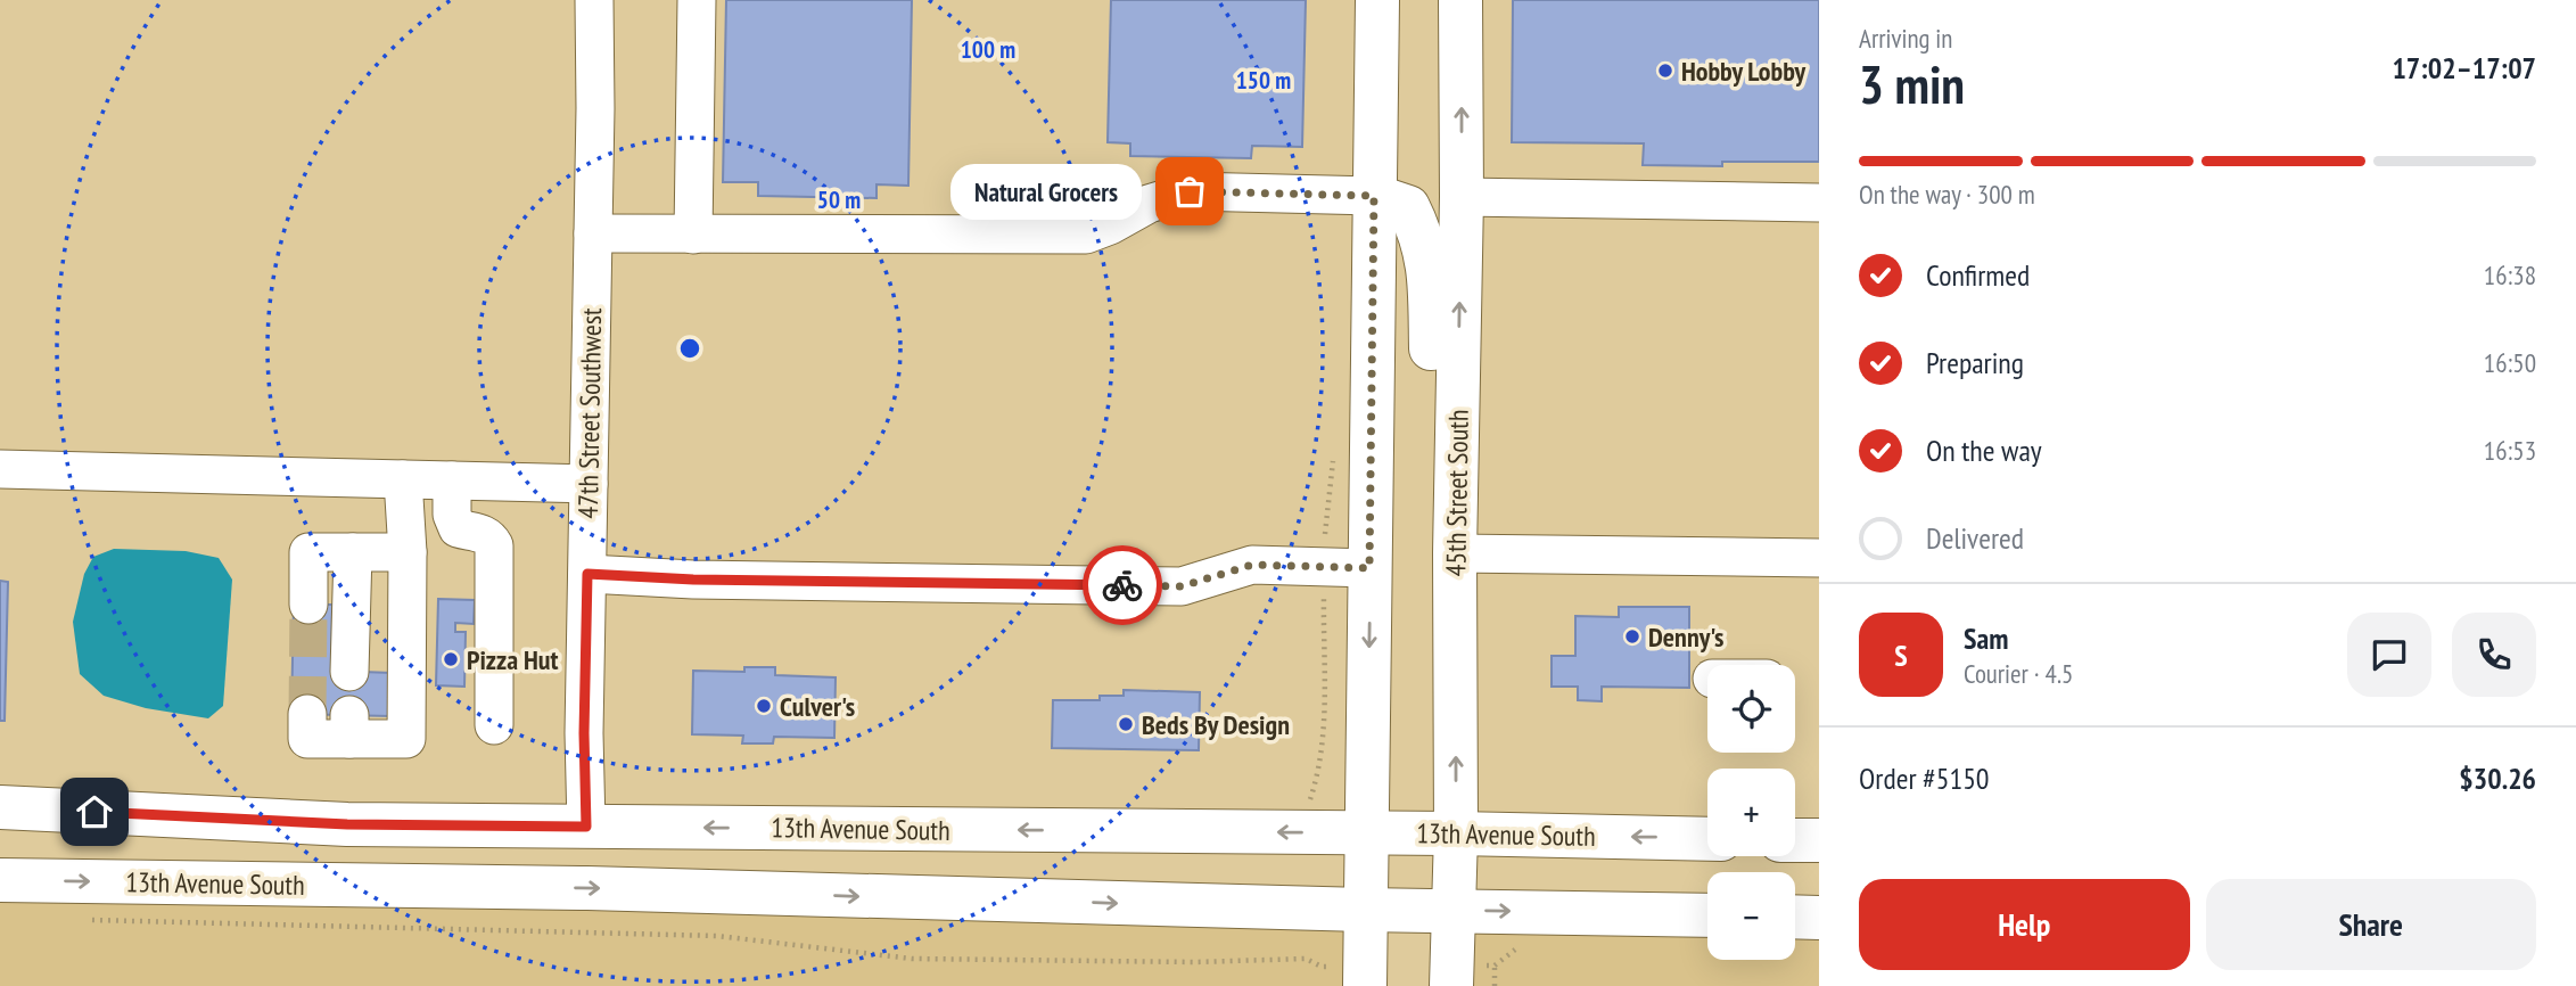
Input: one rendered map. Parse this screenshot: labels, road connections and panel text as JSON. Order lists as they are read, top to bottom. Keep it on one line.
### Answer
{"streets":{"main road":["45th Street South","13th Avenue South"],"street":["47th Street Southwest"]},"crossings":[["47th Street Southwest","13th Avenue South"],["45th Street South","13th Avenue South"]],"places":["Hobby Lobby","Natural Grocers","Denny's","Pizza Hut","Culver's","Beds By Design"],"page":{"heading":["3 min","Arriving in","17:02–17:07"],"panel":["Sam","Courier · 4.5","Order #5150","$30.26"],"bar":"On the way · 300 m","bubble":"Natural Grocers","list":[["Confirmed","16:38"],["Preparing","16:50"],["On the way","16:53"],"Delivered"],"round":"S","map_buttons":["+","−"],"buttons":["Help","Share"]},"rings":["100 m","150 m","50 m"]}
